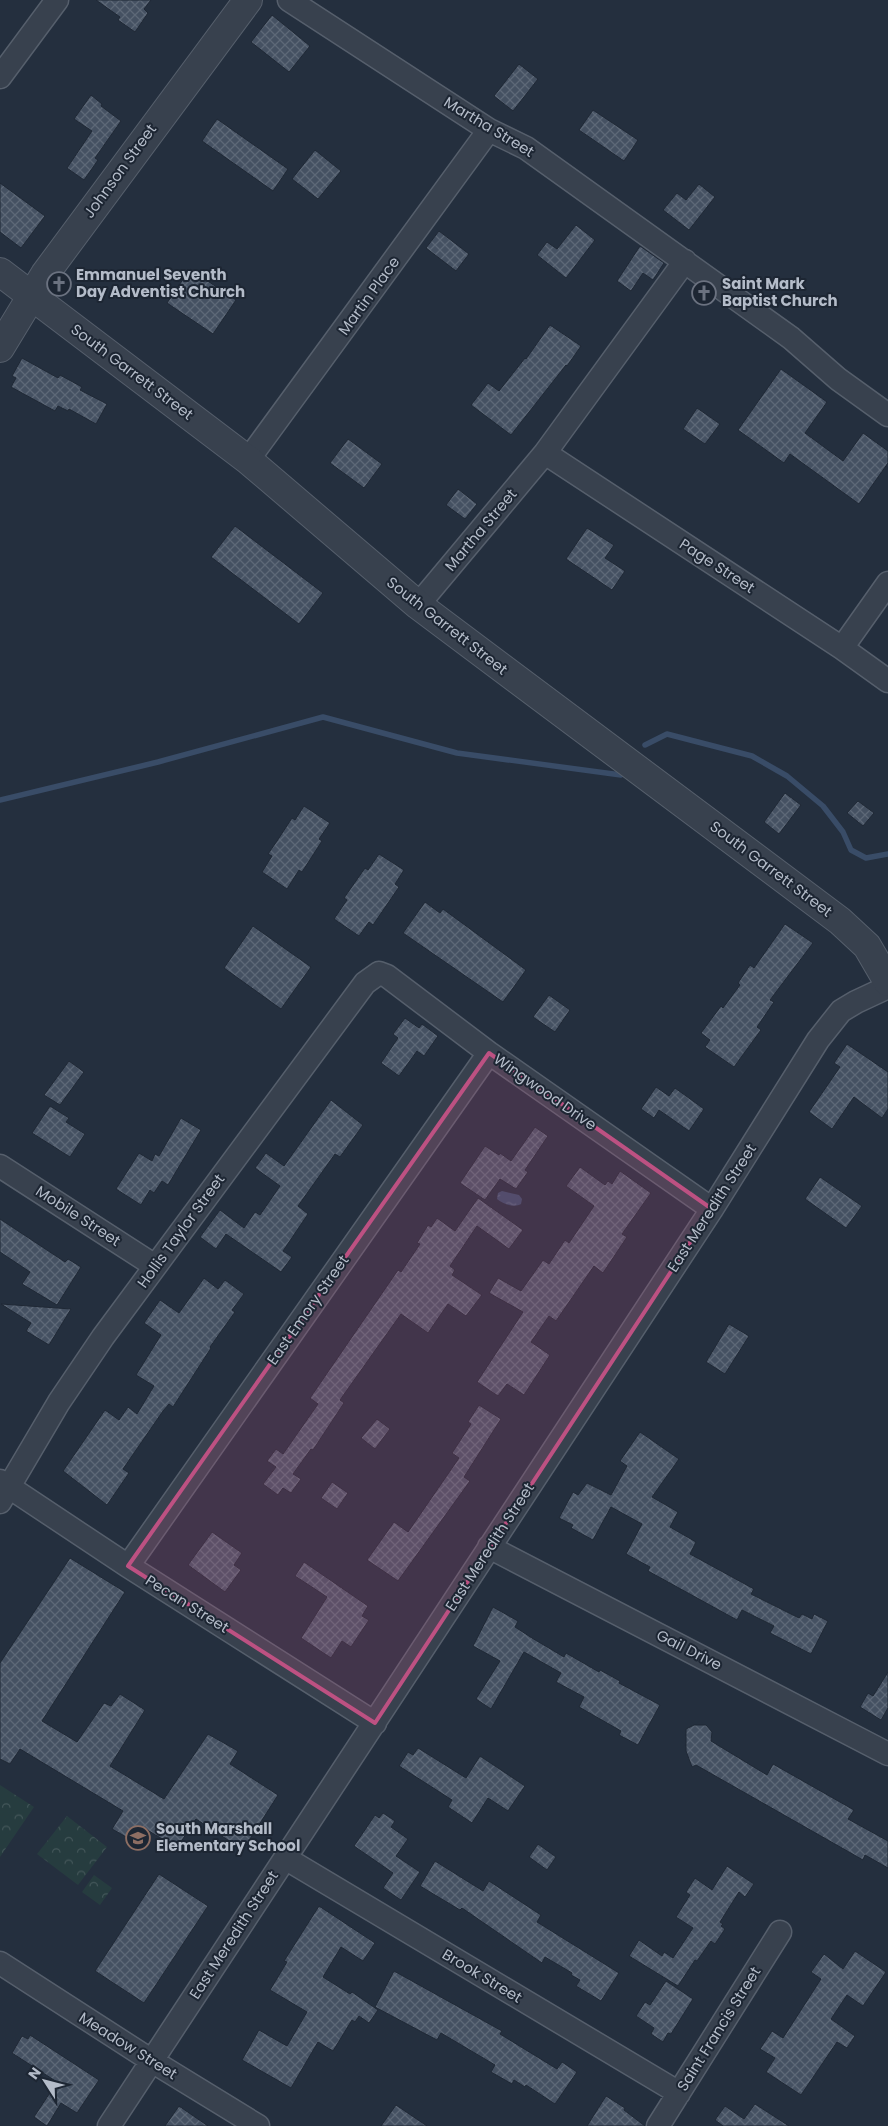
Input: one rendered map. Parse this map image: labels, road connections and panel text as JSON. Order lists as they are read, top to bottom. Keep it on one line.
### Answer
{"streets":{"street":["Martha Street","Johnson Street","Martin Place","South Garrett Street","Page Street","Wingwood Drive","East Meredith Street","Mobile Street","Hollis Taylor Street","East Emory Street","Pecan Street","Gail Drive","Brook Street","Saint Francis Street","Meadow Street"]},"crossings":[["Martha Street","Martin Place"],["Martha Street","South Garrett Street"],["Martha Street","Page Street"],["Johnson Street","South Garrett Street"],["Martin Place","South Garrett Street"],["Wingwood Drive","East Meredith Street"],["Wingwood Drive","Hollis Taylor Street"],["Wingwood Drive","East Emory Street"],["East Meredith Street","Pecan Street"],["East Meredith Street","Gail Drive"],["East Meredith Street","Brook Street"],["East Meredith Street","Meadow Street"],["Mobile Street","Hollis Taylor Street"],["Hollis Taylor Street","Pecan Street"],["East Emory Street","Pecan Street"],["Brook Street","Saint Francis Street"]],"places":{"church":["Emmanuel Seventh Day Adventist Church","Saint Mark Baptist Church"],"school or university":["South Marshall Elementary School"]},"north":"top left"}
